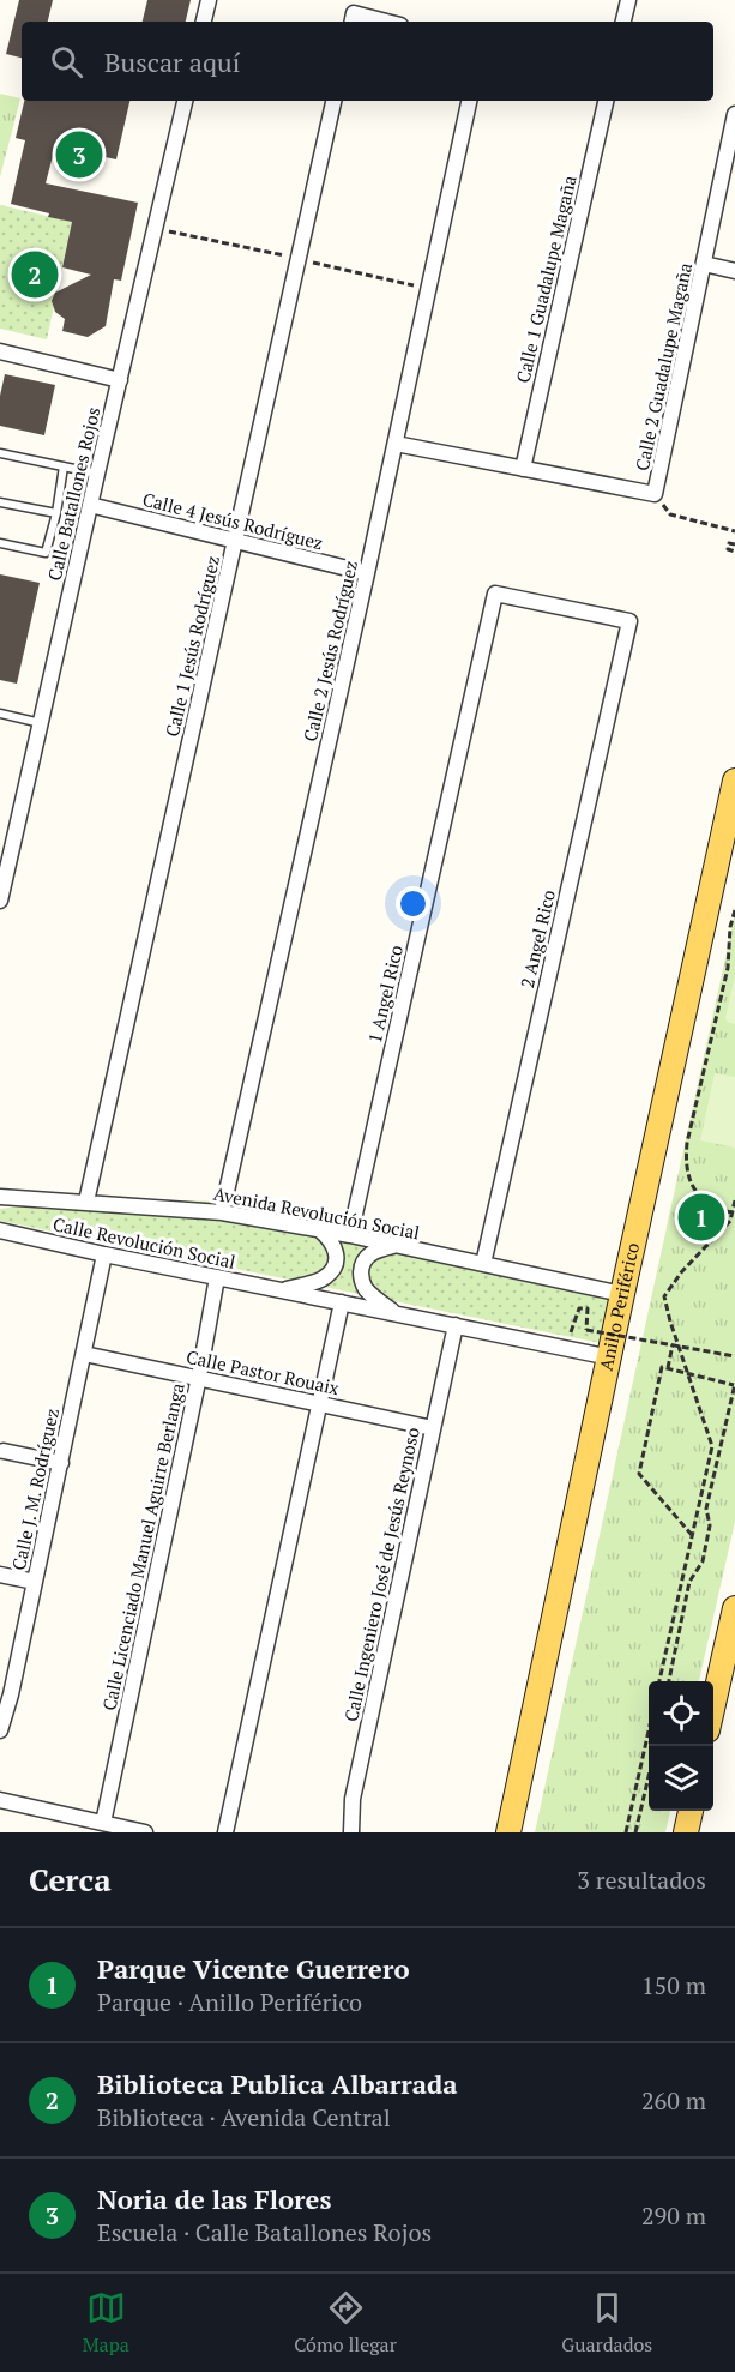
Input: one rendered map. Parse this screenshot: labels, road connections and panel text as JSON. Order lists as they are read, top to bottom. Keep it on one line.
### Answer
{"streets":{"main road":["Anillo Periférico"],"street":["Calle 1 Guadalupe Magaña","Calle 2 Guadalupe Magaña","Calle Batallones Rojos","Calle 4 Jesús Rodríguez","Calle 1 Jesús Rodríguez","Calle 2 Jesús Rodríguez","2 Angel Rico","1 Angel Rico","Avenida Revolución Social","Calle Revolución Social","Calle Pastor Rouaix","Calle J. M. Rodríguez","Calle Licenciado Manuel Aguirre Berlanga","Calle Ingeniero José de Jesús Reynoso"]},"crossings":[["Calle 1 Guadalupe Magaña","Calle 2 Guadalupe Magaña"],["Calle 2 Guadalupe Magaña","Calle 2 Jesús Rodríguez"],["Calle Batallones Rojos","Calle 4 Jesús Rodríguez"],["Calle 4 Jesús Rodríguez","Calle 1 Jesús Rodríguez"],["Calle 4 Jesús Rodríguez","Calle 2 Jesús Rodríguez"],["Calle 1 Jesús Rodríguez","Avenida Revolución Social"],["Calle 2 Jesús Rodríguez","Avenida Revolución Social"],["2 Angel Rico","1 Angel Rico"],["2 Angel Rico","Avenida Revolución Social"],["1 Angel Rico","Avenida Revolución Social"],["Avenida Revolución Social","Calle Revolución Social"],["Avenida Revolución Social","Anillo Periférico"],["Calle Revolución Social","Anillo Periférico"],["Calle Revolución Social","Calle J. M. Rodríguez"],["Calle Revolución Social","Calle Licenciado Manuel Aguirre Berlanga"],["Calle Revolución Social","Calle Ingeniero José de Jesús Reynoso"],["Calle Pastor Rouaix","Calle J. M. Rodríguez"],["Calle Pastor Rouaix","Calle Licenciado Manuel Aguirre Berlanga"],["Calle Pastor Rouaix","Calle Ingeniero José de Jesús Reynoso"]],"page":{"search":"Buscar aquí","pins":["3","2","1"],"heading":["Cerca","3 resultados"],"list":[{"mark":"1","name":"Parque Vicente Guerrero","note":"Parque · Anillo Periférico","value":"150 m"},{"mark":"2","name":"Biblioteca Publica Albarrada","note":"Biblioteca · Avenida Central","value":"260 m"},{"mark":"3","name":"Noria de las Flores","note":"Escuela · Calle Batallones Rojos","value":"290 m"}],"nav":["Mapa","Cómo llegar","Guardados"]}}
